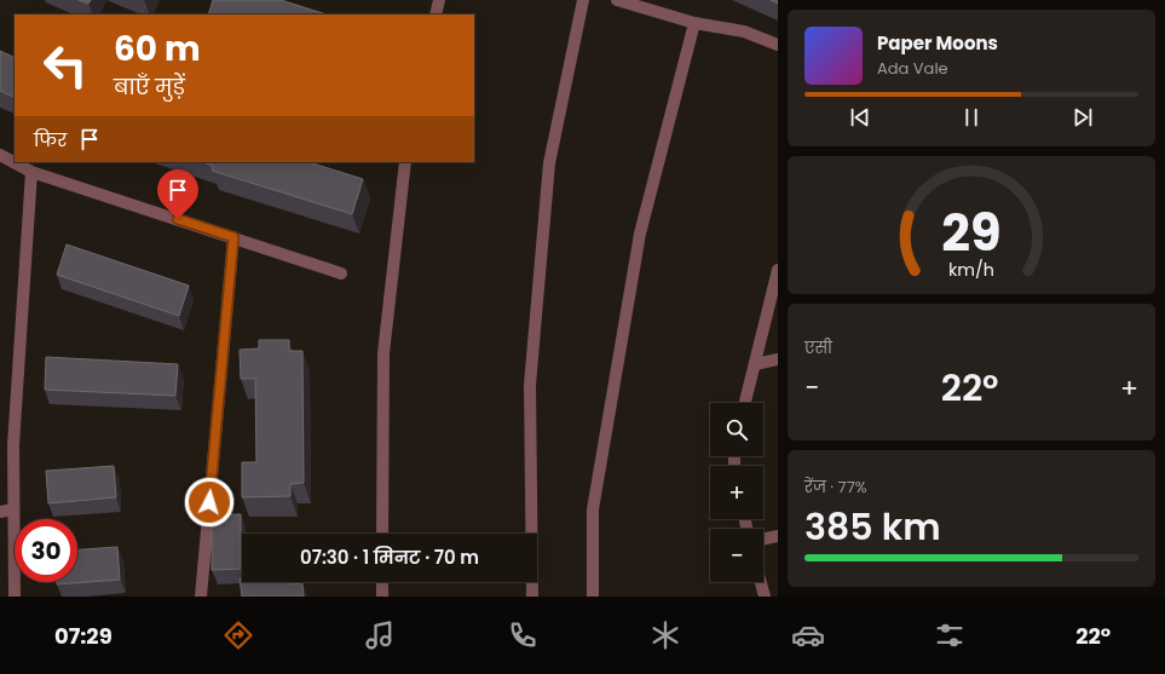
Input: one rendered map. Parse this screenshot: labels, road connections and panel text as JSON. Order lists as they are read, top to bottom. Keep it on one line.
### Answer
{"page":{"turn":["60 m","बाएँ मुड़ें"],"song":["Paper Moons","Ada Vale"],"then":"फिर","tile":["एसी",["रेंज · 77%","385 km"]],"heat":["−","22°","+"],"map_buttons":["+","−"],"limit":"30","trip":"07:30 · 1 मिनट · 70 m","tabs":["07:29","22°"],"gauge":["29","km/h"]}}
